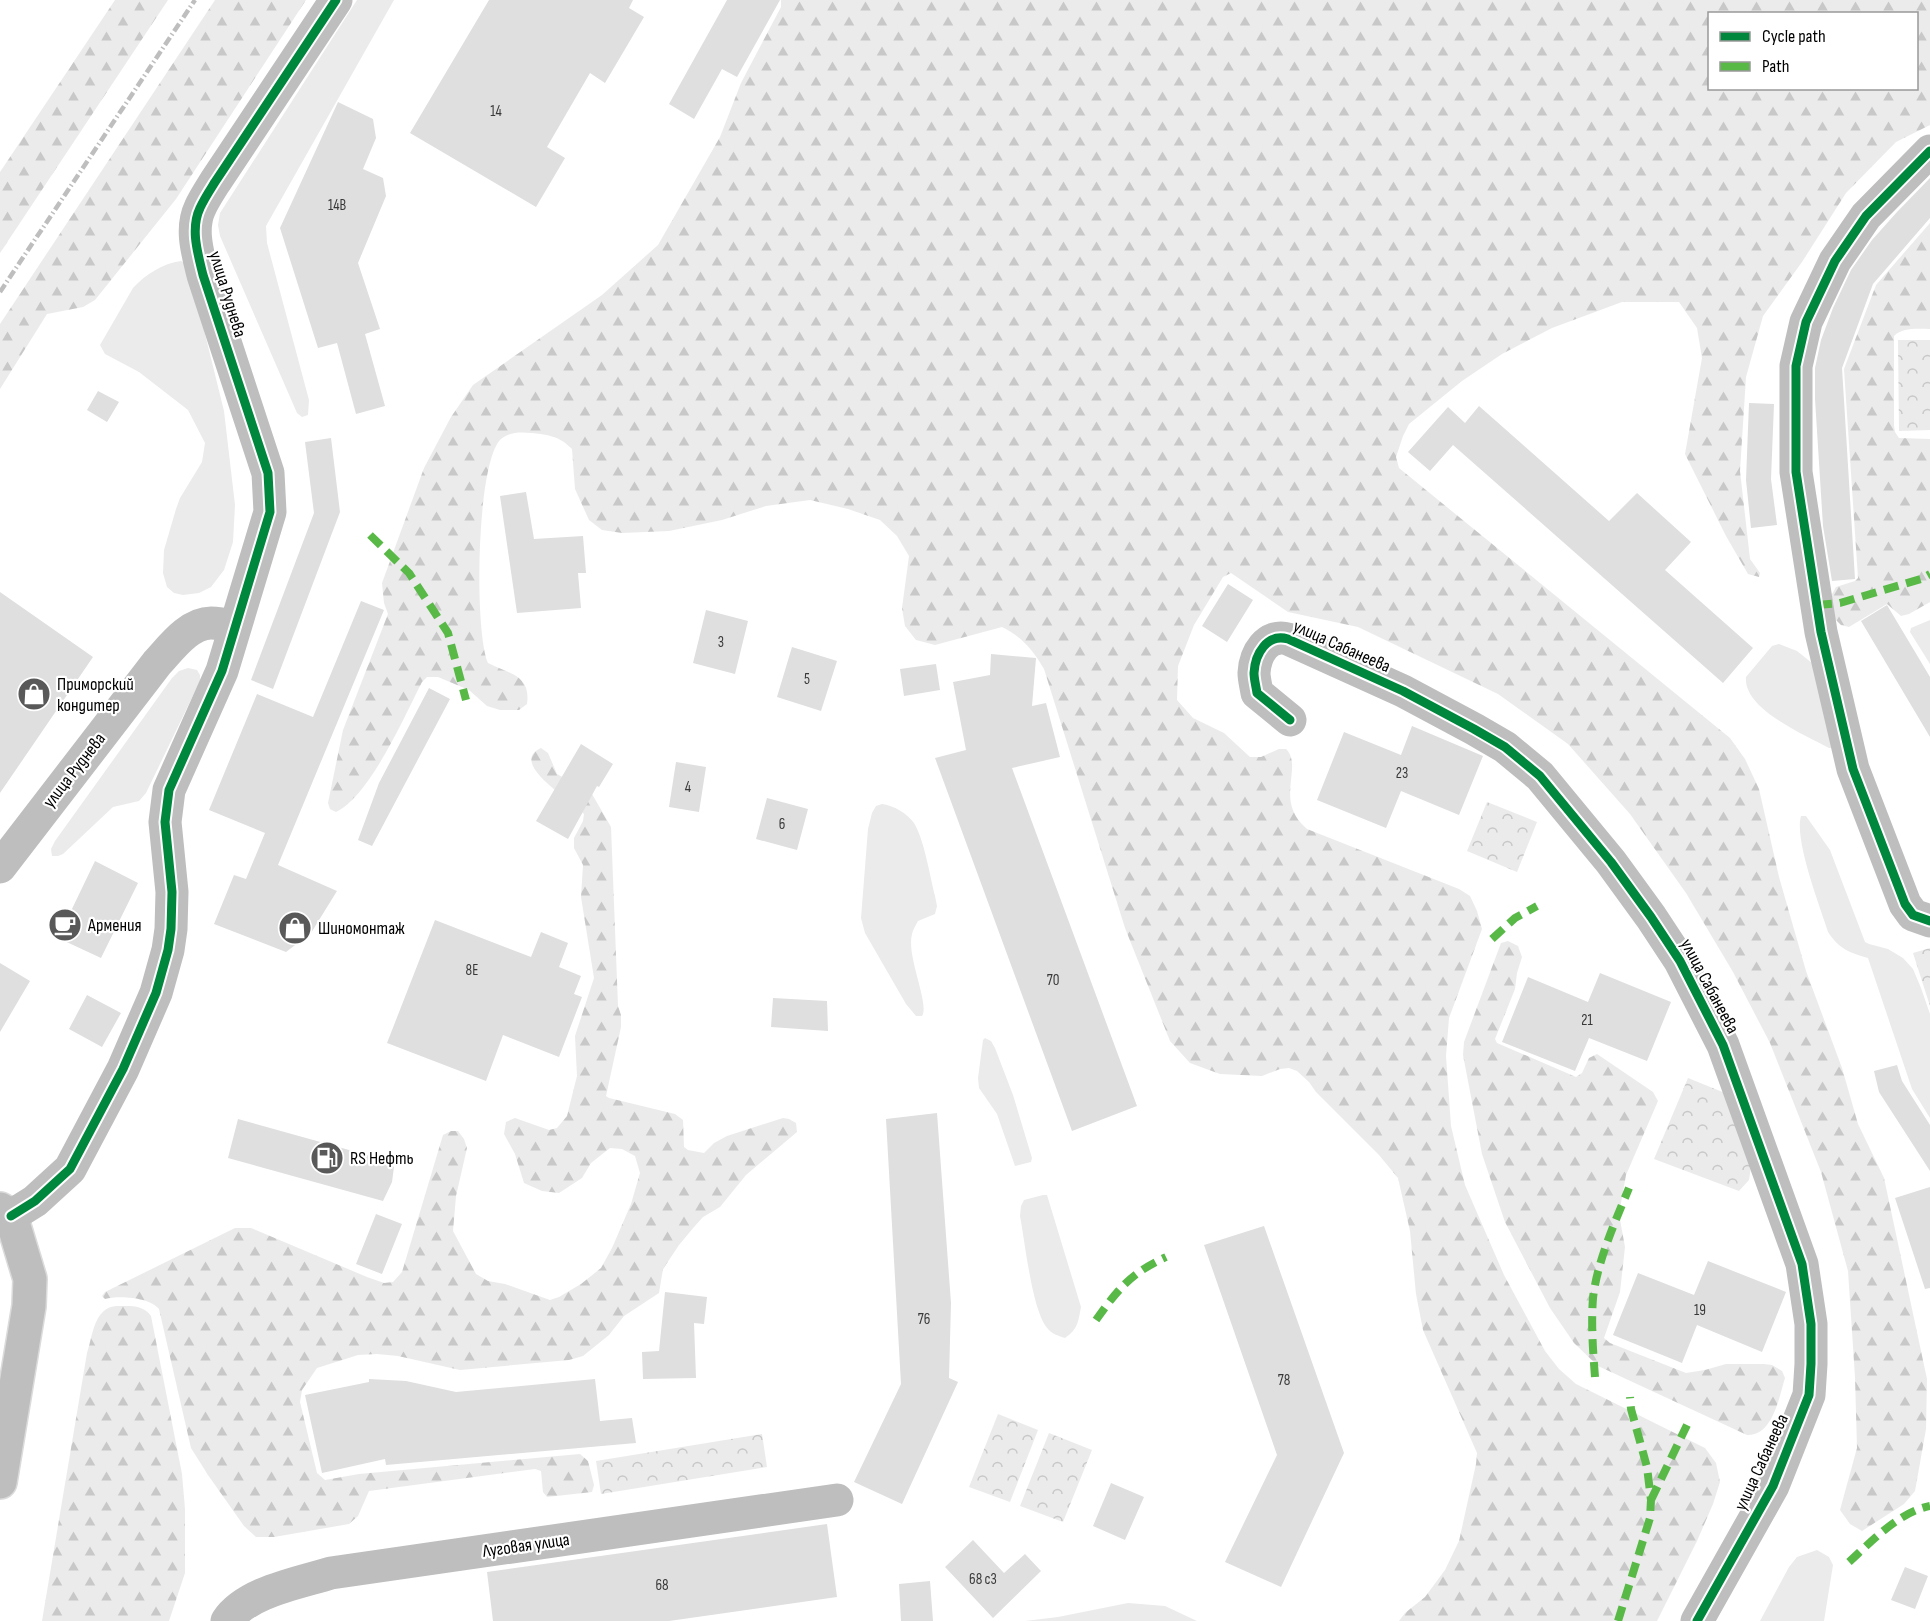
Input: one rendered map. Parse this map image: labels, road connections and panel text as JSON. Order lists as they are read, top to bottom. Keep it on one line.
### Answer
{"streets":{"street":["улица Руднева","улица Сабанеева","Луговая улица"]},"places":{"shop":["Приморский кондитер","Шиномонтаж"],"cafe":["Армения"],"fuel station":["RS Нефть"]},"house_numbers":["14","14В","3","5","23","4","6","8Е","70","21","19","76","78","68 с3","68"],"legend":["Cycle path","Path"]}
